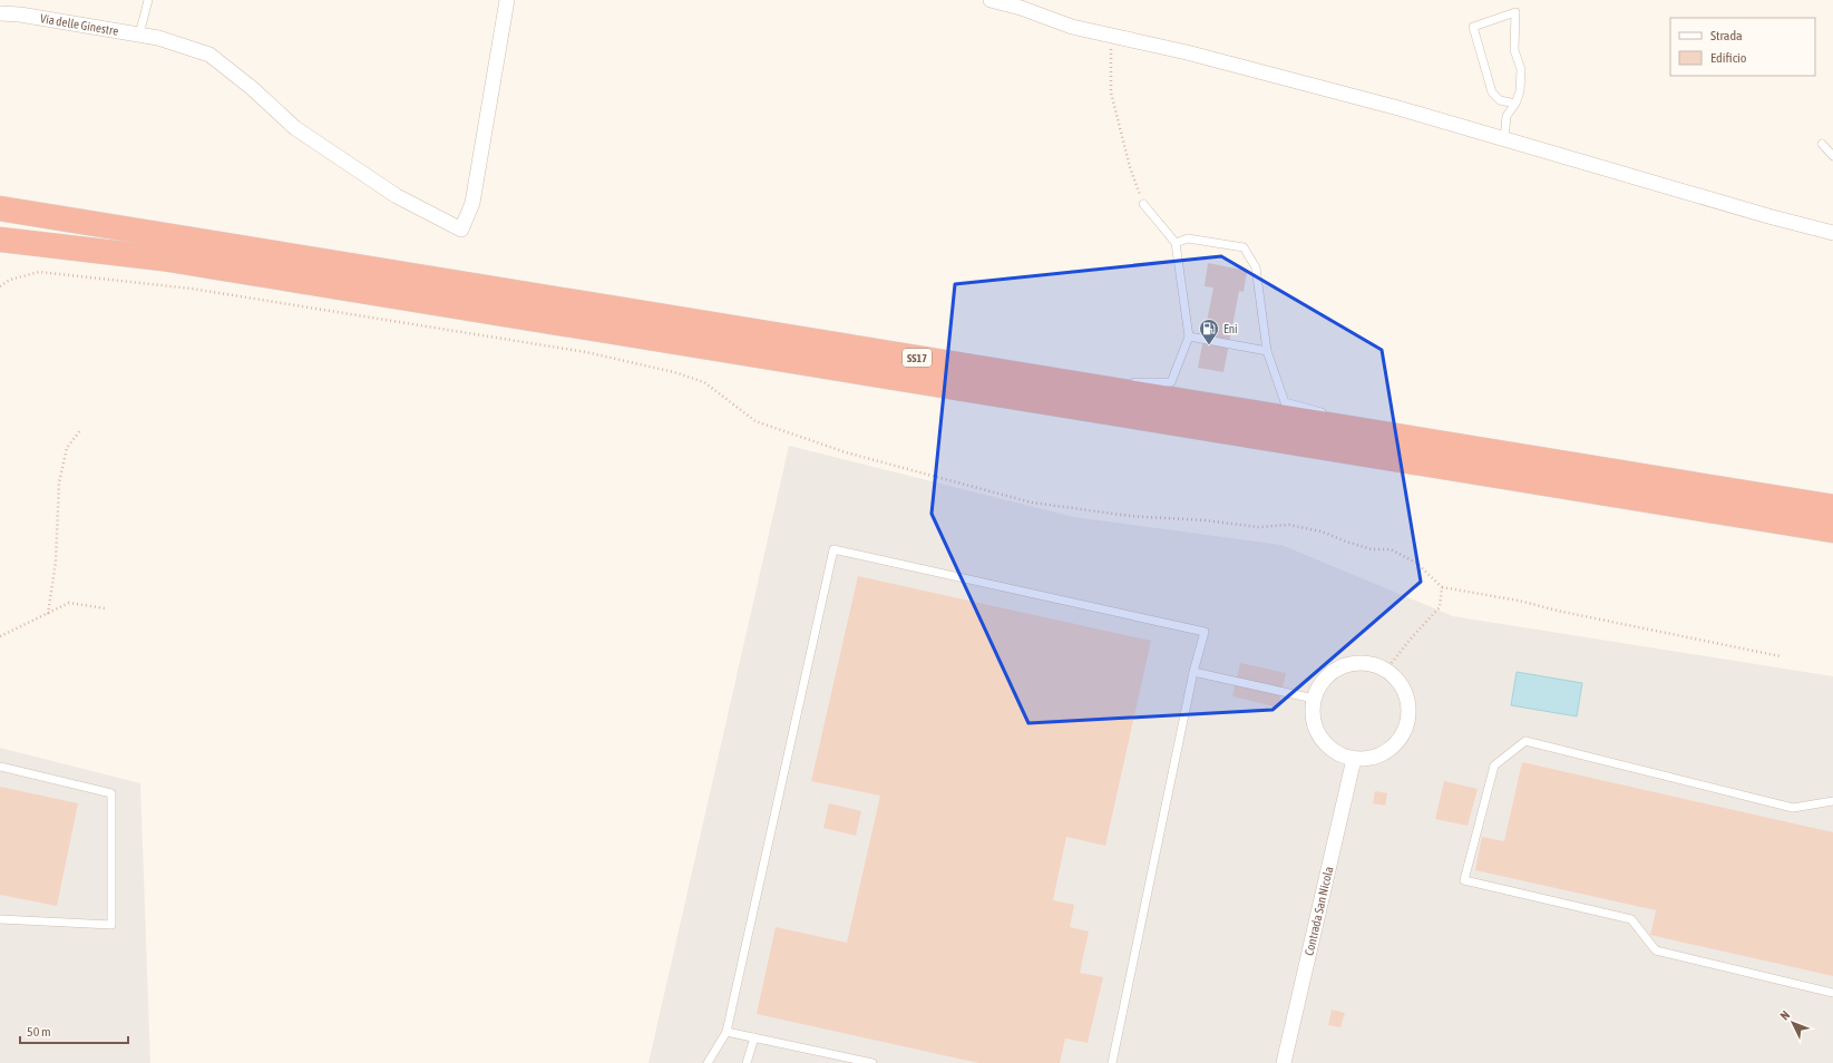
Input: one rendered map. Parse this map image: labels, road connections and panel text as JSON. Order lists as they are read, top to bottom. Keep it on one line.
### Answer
{"streets":{"highway":["SS17"],"street":["Via delle Ginestre","Contrada San Nicola"]},"places":{"fuel station":["Eni"]},"legend":["Strada","Edificio"],"scale_bar":"50 m","north":"top left"}
